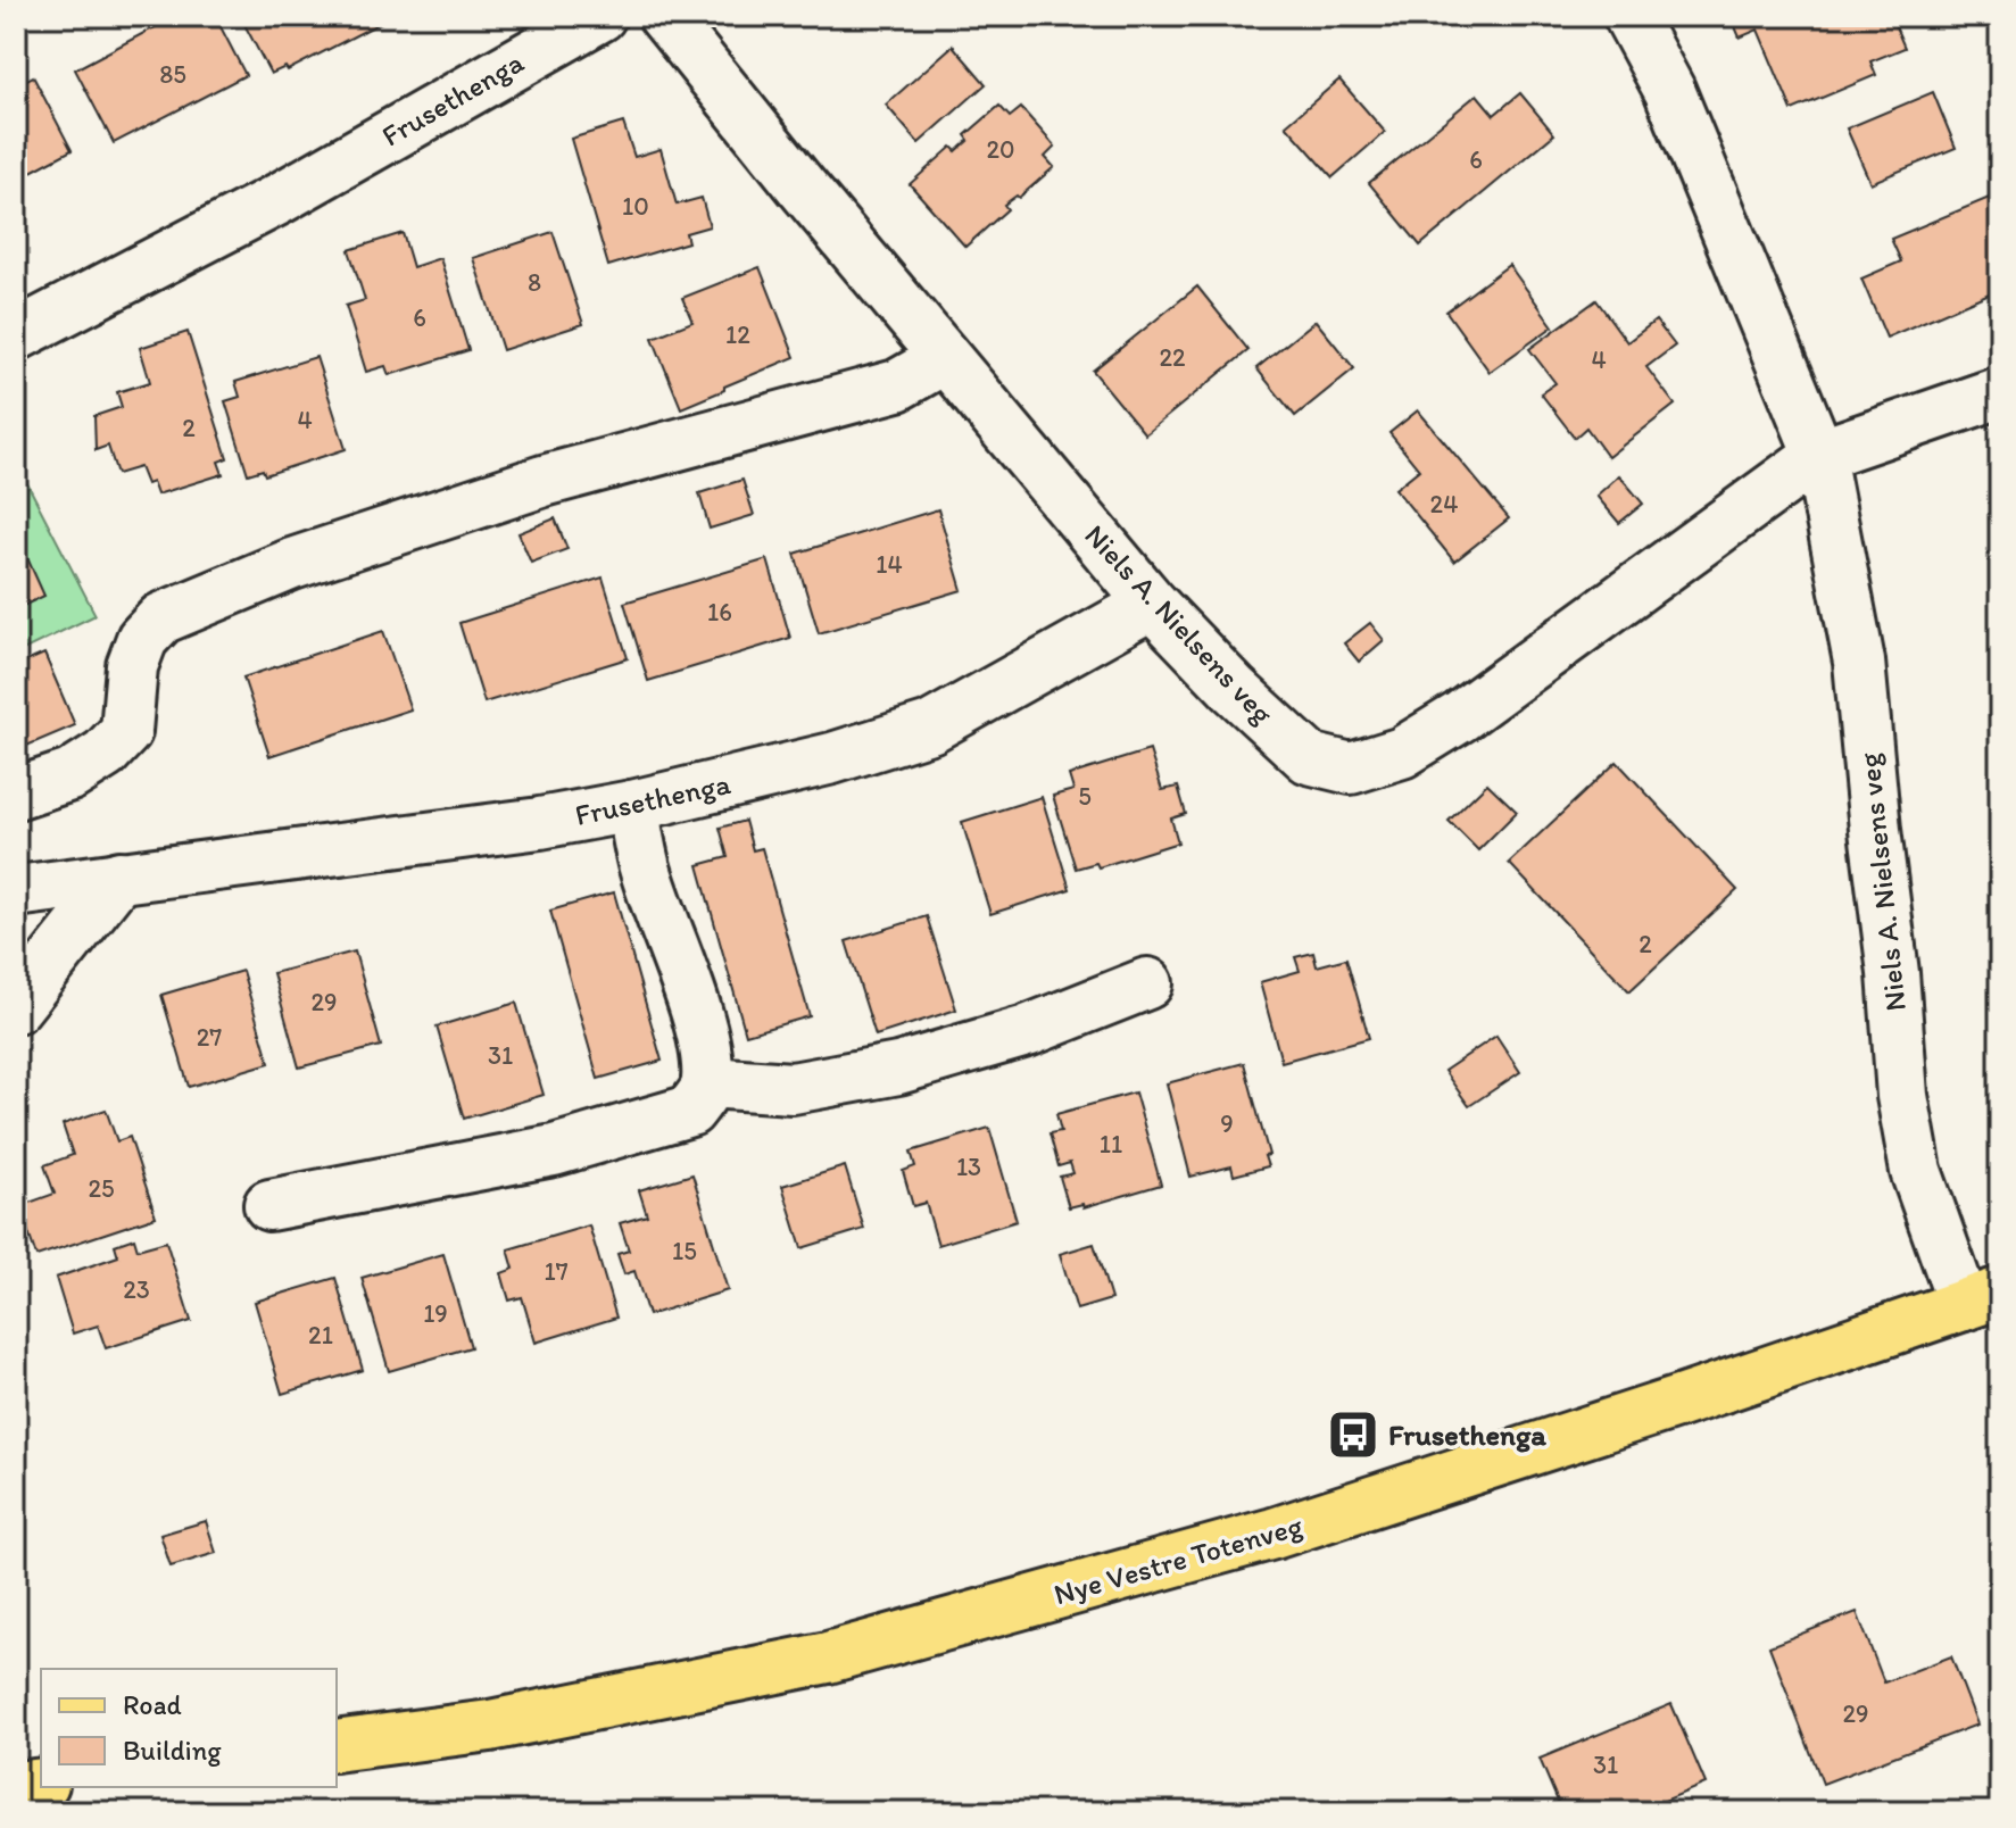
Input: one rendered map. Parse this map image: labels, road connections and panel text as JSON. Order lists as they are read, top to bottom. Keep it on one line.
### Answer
{"streets":{"main road":["Nye Vestre Totenveg"],"street":["Frusethenga","Niels A. Nielsens veg"]},"crossings":[["Frusethenga","Niels A. Nielsens veg"],["Niels A. Nielsens veg","Nye Vestre Totenveg"]],"places":{"bus stop":["Frusethenga"]},"house_numbers":["85","20","6","10","8","6","12","22","4","4","2","24","14","16","5","2","29","27","31","9","11","13","25","15","17","23","19","21","29","31"],"legend":["Road","Building"]}
